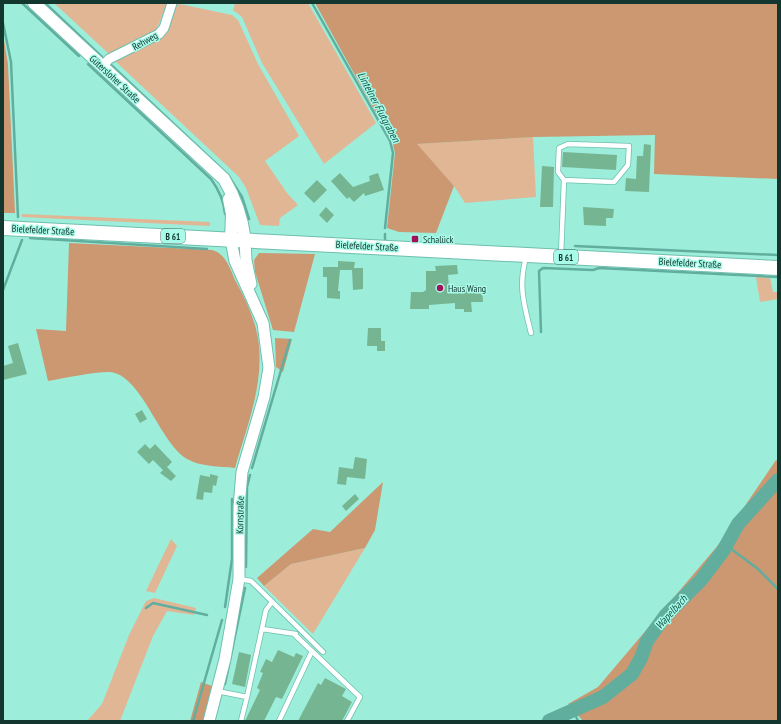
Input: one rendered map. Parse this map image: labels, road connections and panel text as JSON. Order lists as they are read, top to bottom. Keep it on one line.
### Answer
{"streets":{"main road":["Gütersloher Straße","Bielefelder Straße","B 61"],"street":["Rehweg","Kornstraße"]},"crossings":[["Rehweg","Gütersloher Straße"],["Gütersloher Straße","Bielefelder Straße"],["Gütersloher Straße","Kornstraße"],["Bielefelder Straße","Kornstraße"]],"water":["Lintelner Flutgraben","Wapelbach"],"places":{"transit":["Schalück"],"other":["Haus Wang"]}}
